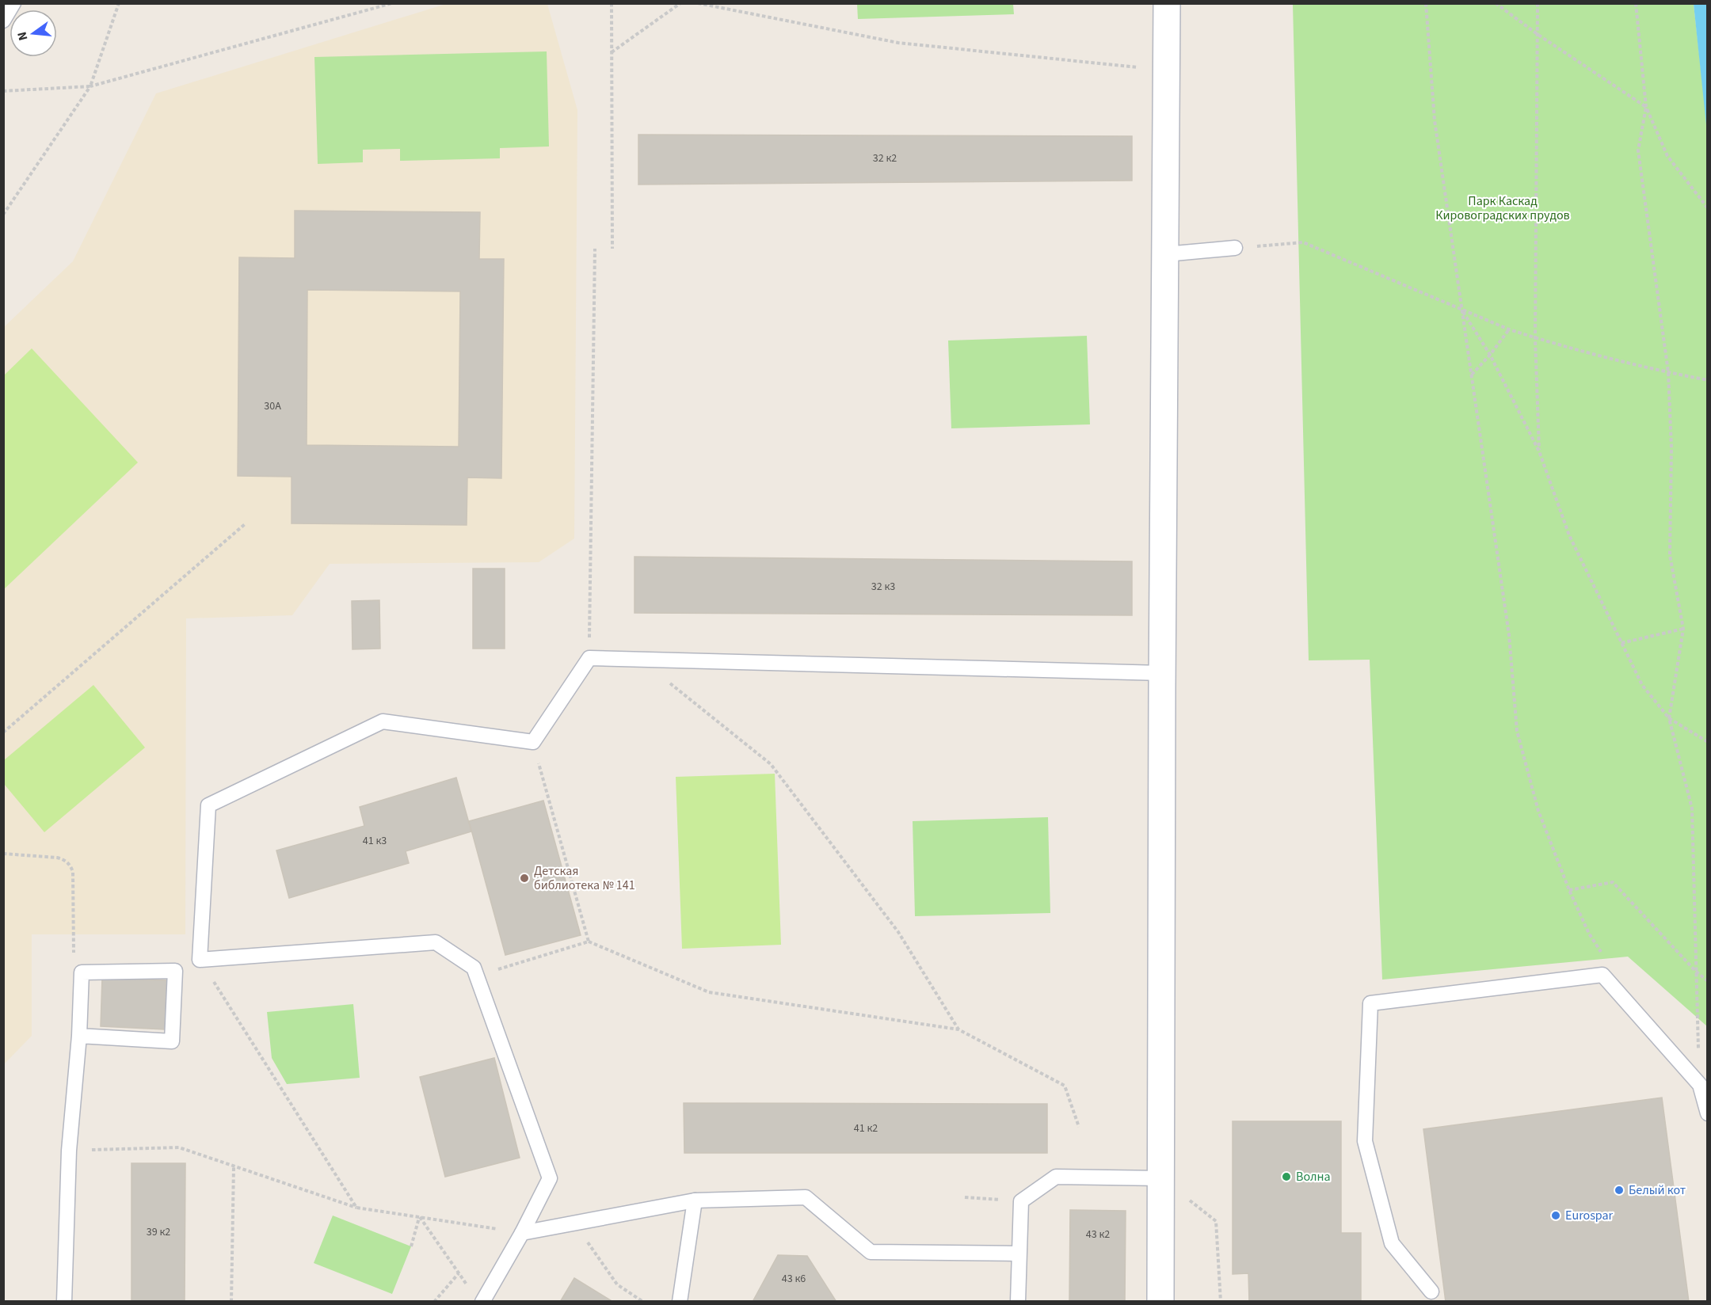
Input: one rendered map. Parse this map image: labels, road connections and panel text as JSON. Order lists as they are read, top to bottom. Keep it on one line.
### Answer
{"parks":["Парк Каскад Кировоградских прудов"],"places":["Детская библиотека № 141","Волна","Белый кот","Eurospar"],"house_numbers":["32 к2","30А","32 к3","41 к3","41 к2","39 к2","43 к2","43 к6"],"north":"left"}
